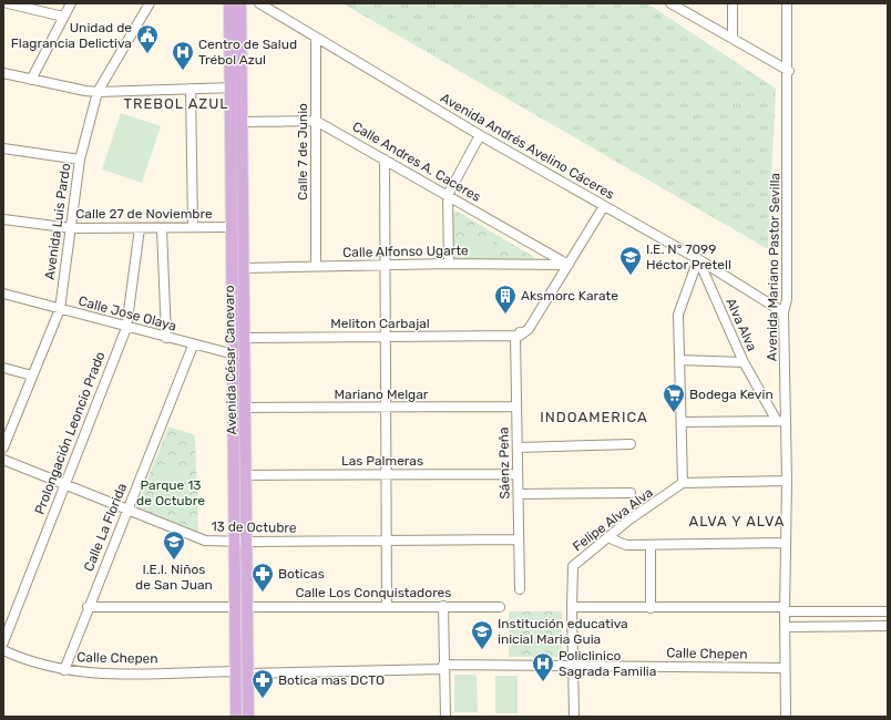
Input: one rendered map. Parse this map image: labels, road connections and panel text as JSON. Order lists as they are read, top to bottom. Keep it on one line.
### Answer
{"streets":{"main road":["Avenida César Canevaro"],"street":["Avenida Andrés Avelino Cáceres","Calle 7 de Junio","Calle Andres A. Caceres","Calle 27 de Noviembre","Avenida Luis Pardo","Calle Alfonso Ugarte","Avenida Mariano Pastor Sevilla","Calle Jose Olaya","Meliton Carbajal","Alva Alva","Mariano Melgar","Prolongación Leoncio Prado","Las Palmeras","Sáenz Peña","Felipe Alva Alva","Calle La Florida","13 de Octubre","Calle Los Conquistadores","Calle Chepen"]},"crossings":[["Avenida Andrés Avelino Cáceres","Calle 7 de Junio"],["Avenida Andrés Avelino Cáceres","Avenida Mariano Pastor Sevilla"],["Avenida Andrés Avelino Cáceres","Alva Alva"],["Calle 7 de Junio","Calle Andres A. Caceres"],["Calle 7 de Junio","Calle Alfonso Ugarte"],["Calle Andres A. Caceres","Calle Alfonso Ugarte"],["Calle 27 de Noviembre","Avenida Luis Pardo"],["Calle 27 de Noviembre","Avenida César Canevaro"],["Calle 27 de Noviembre","Prolongación Leoncio Prado"],["Avenida Luis Pardo","Calle Jose Olaya"],["Calle Alfonso Ugarte","Avenida César Canevaro"],["Avenida Mariano Pastor Sevilla","Calle Chepen"],["Calle Jose Olaya","Avenida César Canevaro"],["Calle Jose Olaya","Prolongación Leoncio Prado"],["Calle Jose Olaya","Calle La Florida"],["Meliton Carbajal","Avenida César Canevaro"],["Meliton Carbajal","Sáenz Peña"],["Avenida César Canevaro","Mariano Melgar"],["Avenida César Canevaro","Las Palmeras"],["Avenida César Canevaro","13 de Octubre"],["Avenida César Canevaro","Calle Los Conquistadores"],["Avenida César Canevaro","Calle Chepen"],["Mariano Melgar","Sáenz Peña"],["Prolongación Leoncio Prado","13 de Octubre"],["Las Palmeras","Sáenz Peña"],["Sáenz Peña","13 de Octubre"],["Felipe Alva Alva","Calle Chepen"],["Calle La Florida","13 de Octubre"],["Calle La Florida","Calle Chepen"]],"districts":["TREBOL AZUL","INDOAMERICA","ALVA Y ALVA"],"parks":["Parque 13 de Octubre"],"places":{"public building":["Unidad de Flagrancia Delictiva"],"hospital":["Centro de Salud Trébol Azul","Policlinico Sagrada Familia"],"school or university":["I.E. N° 7099 Héctor Pretell","I.E.I. Niños de San Juan","Institución educativa inicial Maria Guia"],"building":["Aksmorc Karate"],"supermarket":["Bodega Kevin"],"pharmacy":["Boticas","Botica mas DCTO"]}}
